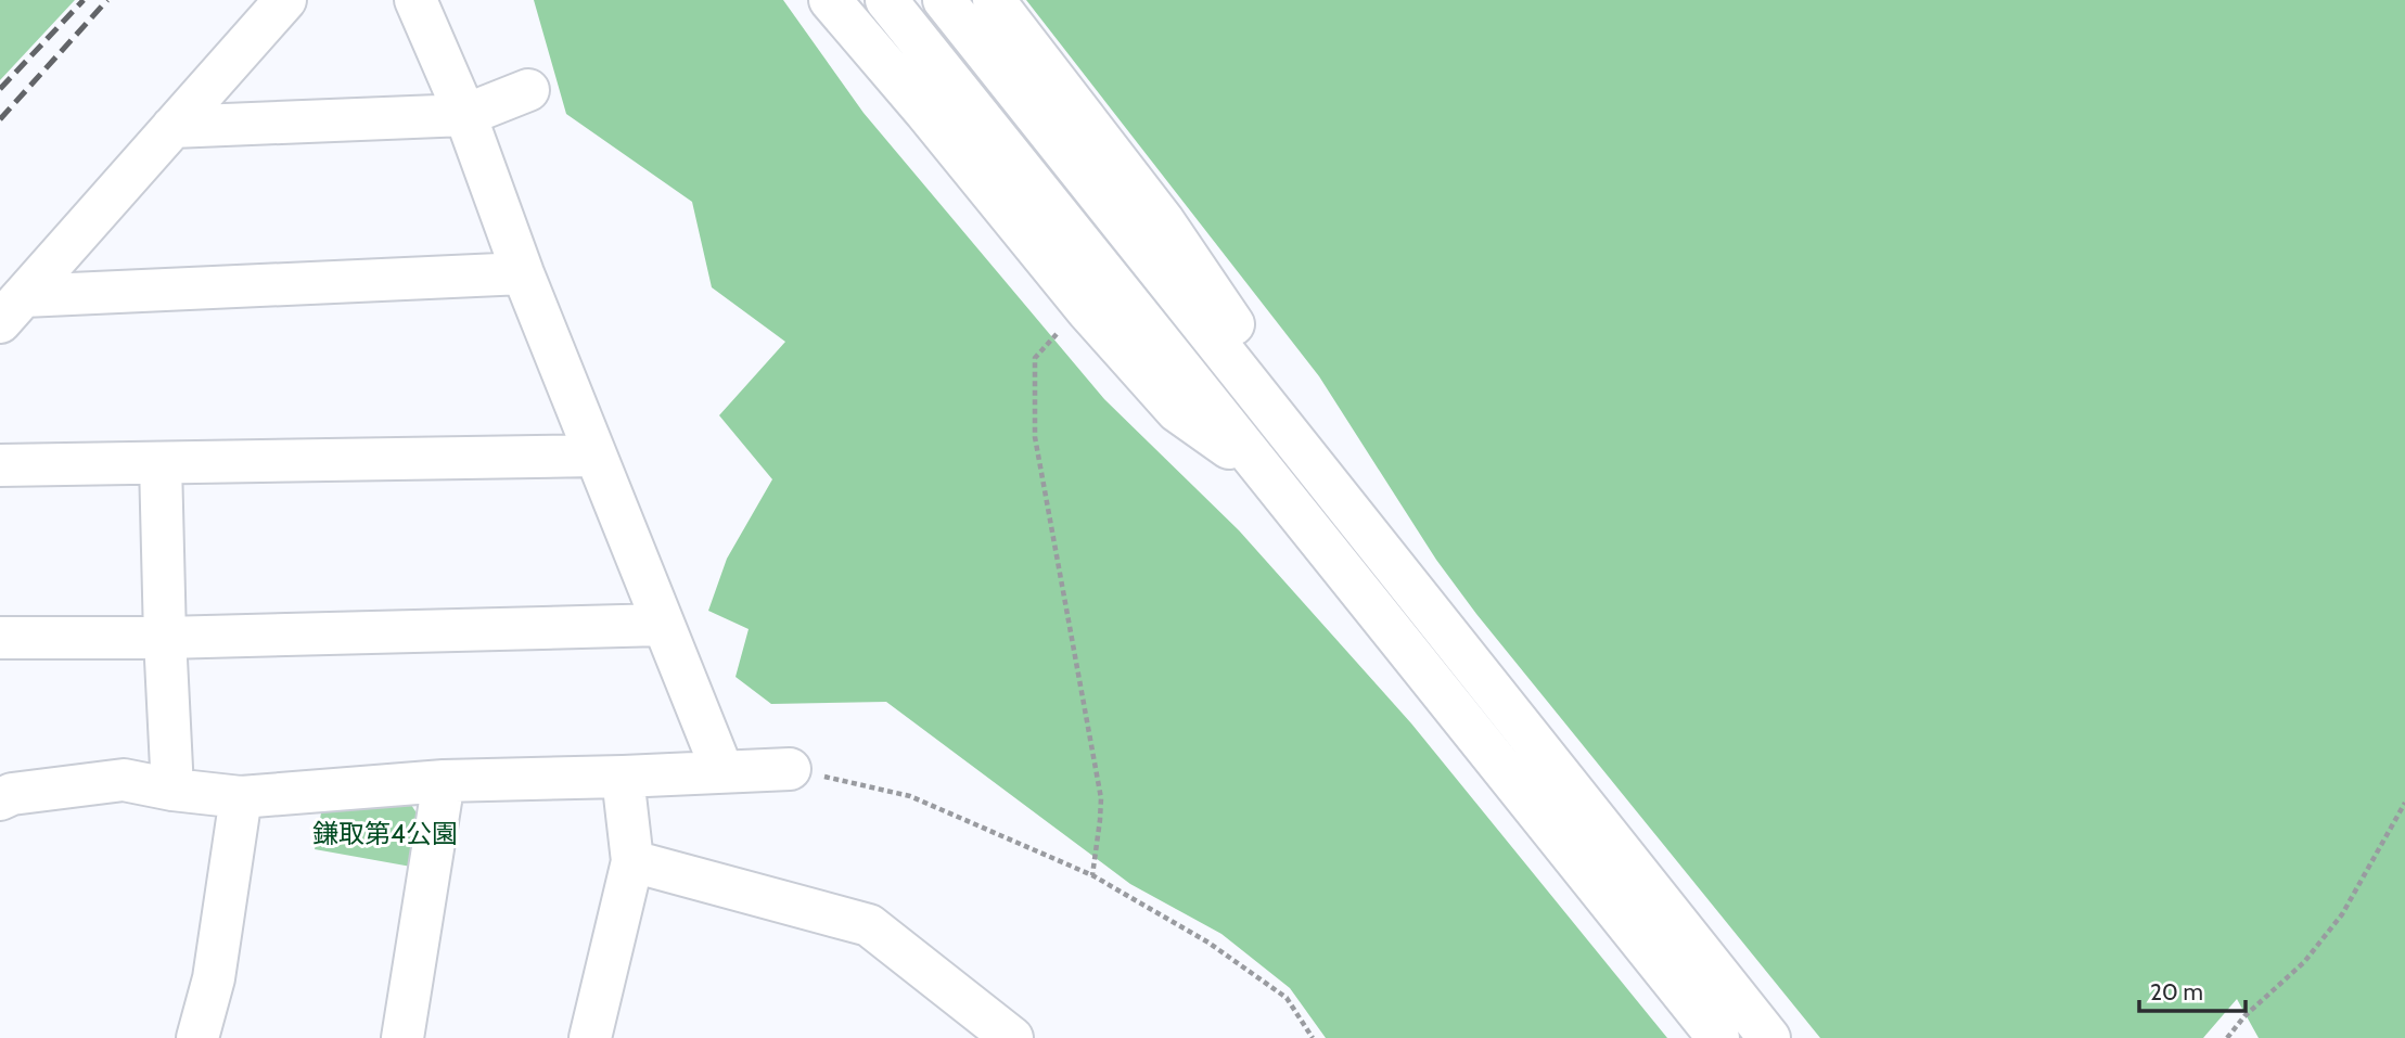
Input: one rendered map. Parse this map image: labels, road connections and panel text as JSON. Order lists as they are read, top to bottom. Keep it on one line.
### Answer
{"parks":["鎌取第4公園"],"scale_bar":"20 m"}
